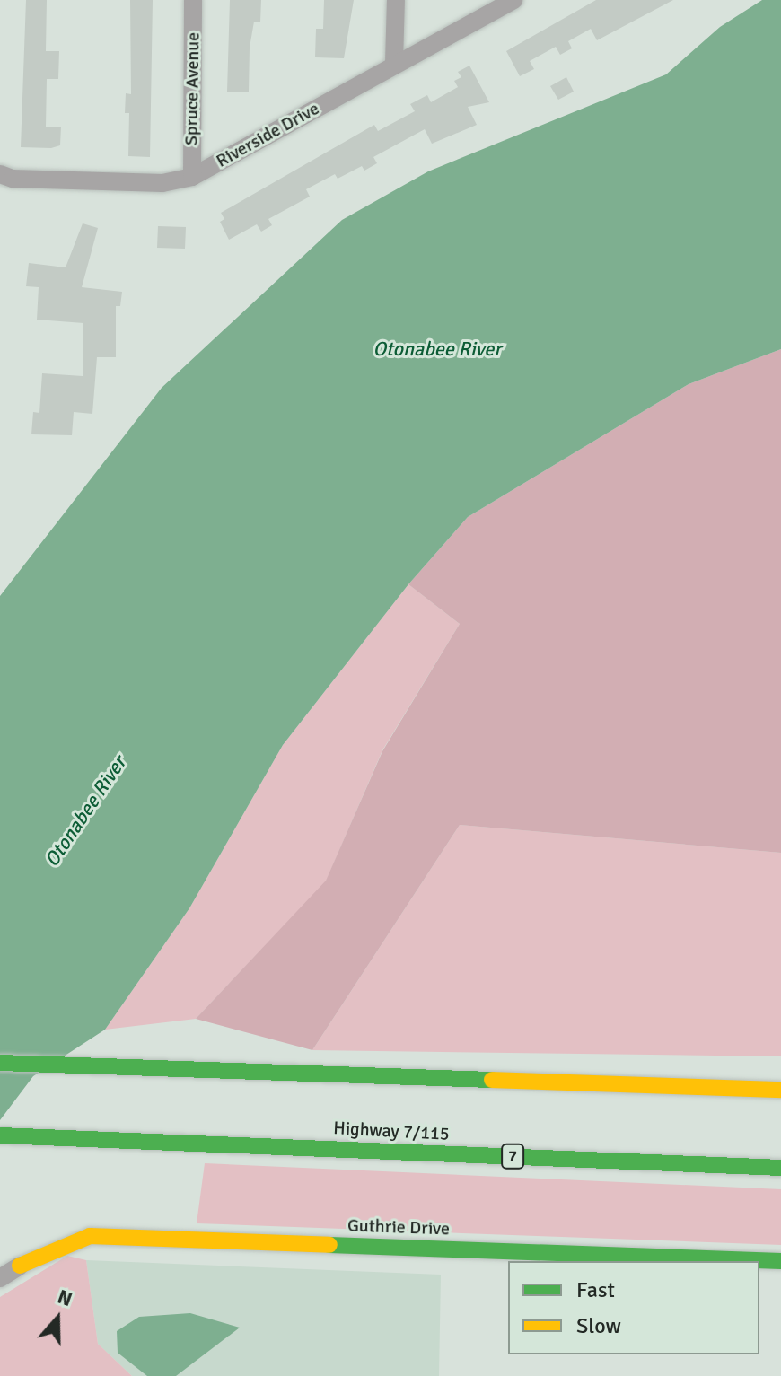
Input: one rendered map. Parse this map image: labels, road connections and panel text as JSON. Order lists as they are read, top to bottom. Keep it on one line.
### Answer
{"streets":{"main road":["Highway 7/115","7","Guthrie Drive"],"street":["Spruce Avenue","Riverside Drive"]},"crossings":[["Spruce Avenue","Riverside Drive"]],"water":["Otonabee River"],"legend":["Fast","Slow"],"north":"top"}
